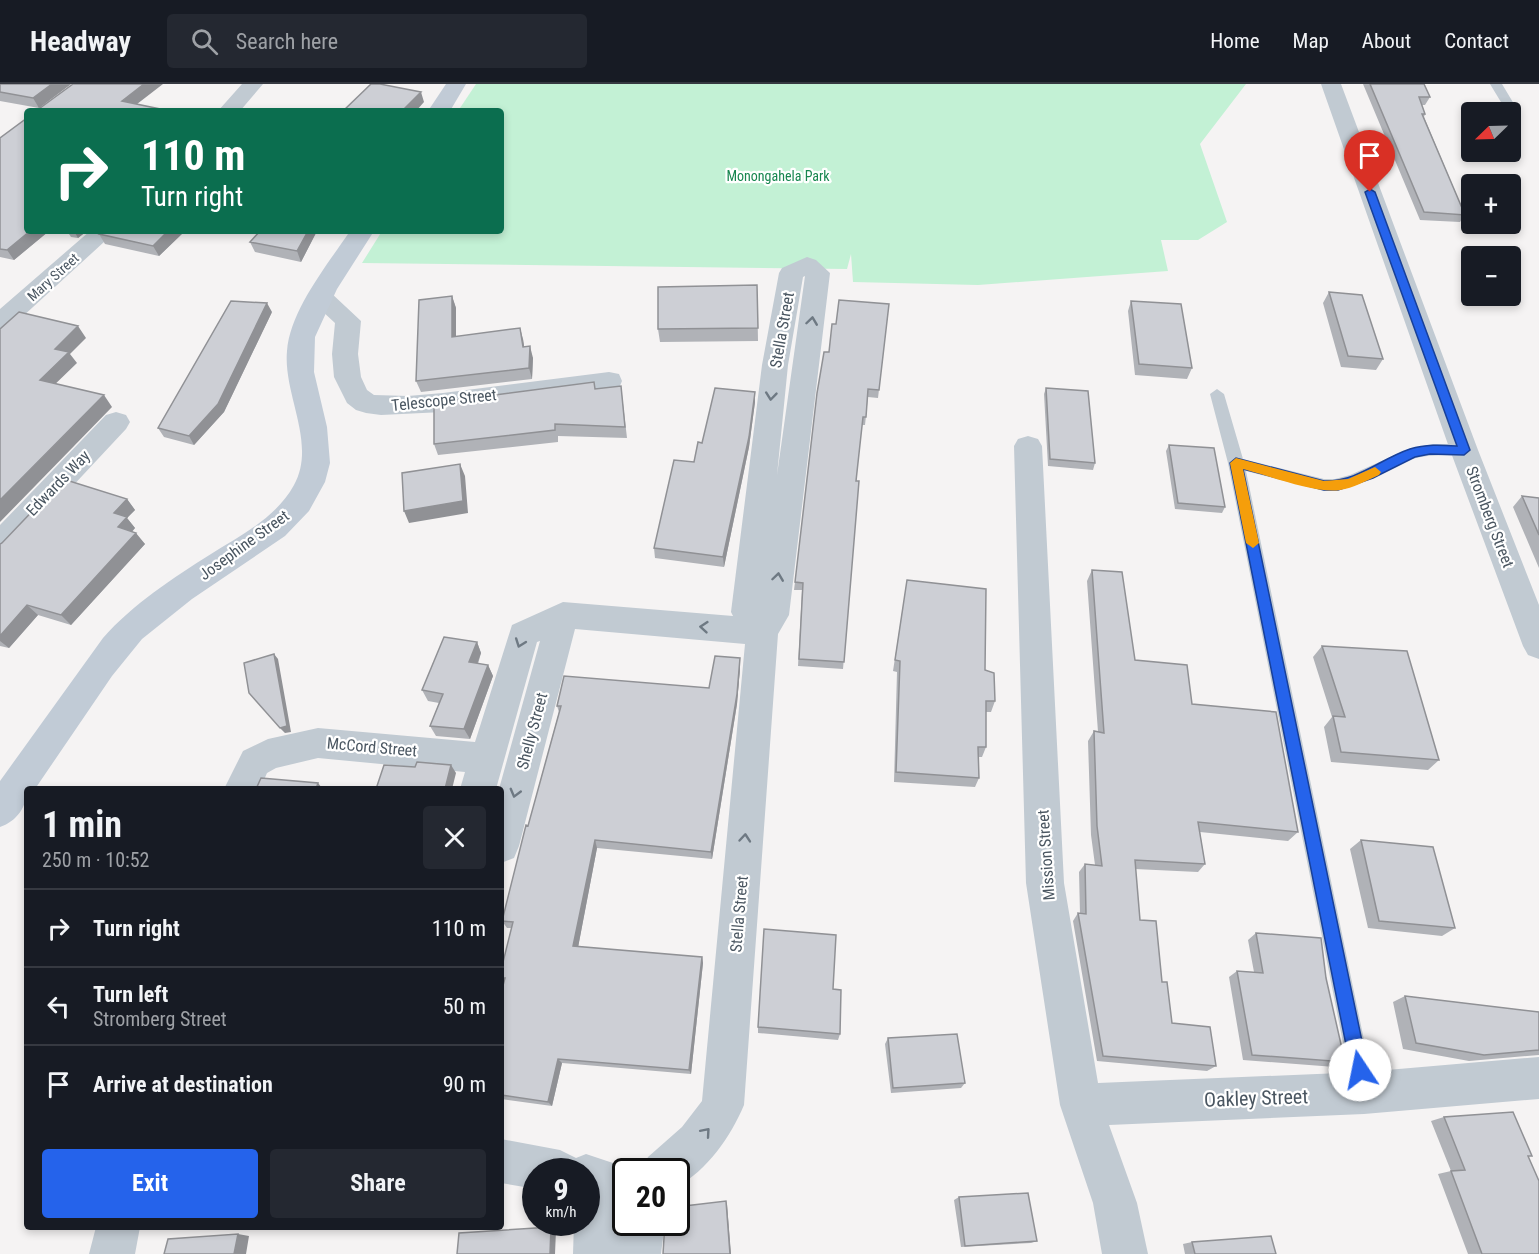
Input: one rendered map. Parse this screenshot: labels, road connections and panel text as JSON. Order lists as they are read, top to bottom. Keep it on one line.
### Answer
{"streets":{"street":["Mary Street","Stella Street","Telescope Street","Edwards Way","Stromberg Street","Josephine Street","Shelly Street","McCord Street","Mission Street","Oakley Street"]},"crossings":[["Telescope Street","Josephine Street"],["Mission Street","Oakley Street"]],"parks":["Monongahela Park"],"north":"bottom left","page":{"header":"Headway","search":"Search here","nav":["Home","Map","About","Contact"],"map_buttons":["+","−"],"turn":["110 m","Turn right"],"heading":["1 min","250 m · 10:52"],"list":[{"name":"Turn right","value":"110 m"},{"name":"Turn left","note":"Stromberg Street","value":"50 m"},{"name":"Arrive at destination","value":"90 m"}],"buttons":["Exit","Share"],"speed":"9 km/h","limit":"20"}}
